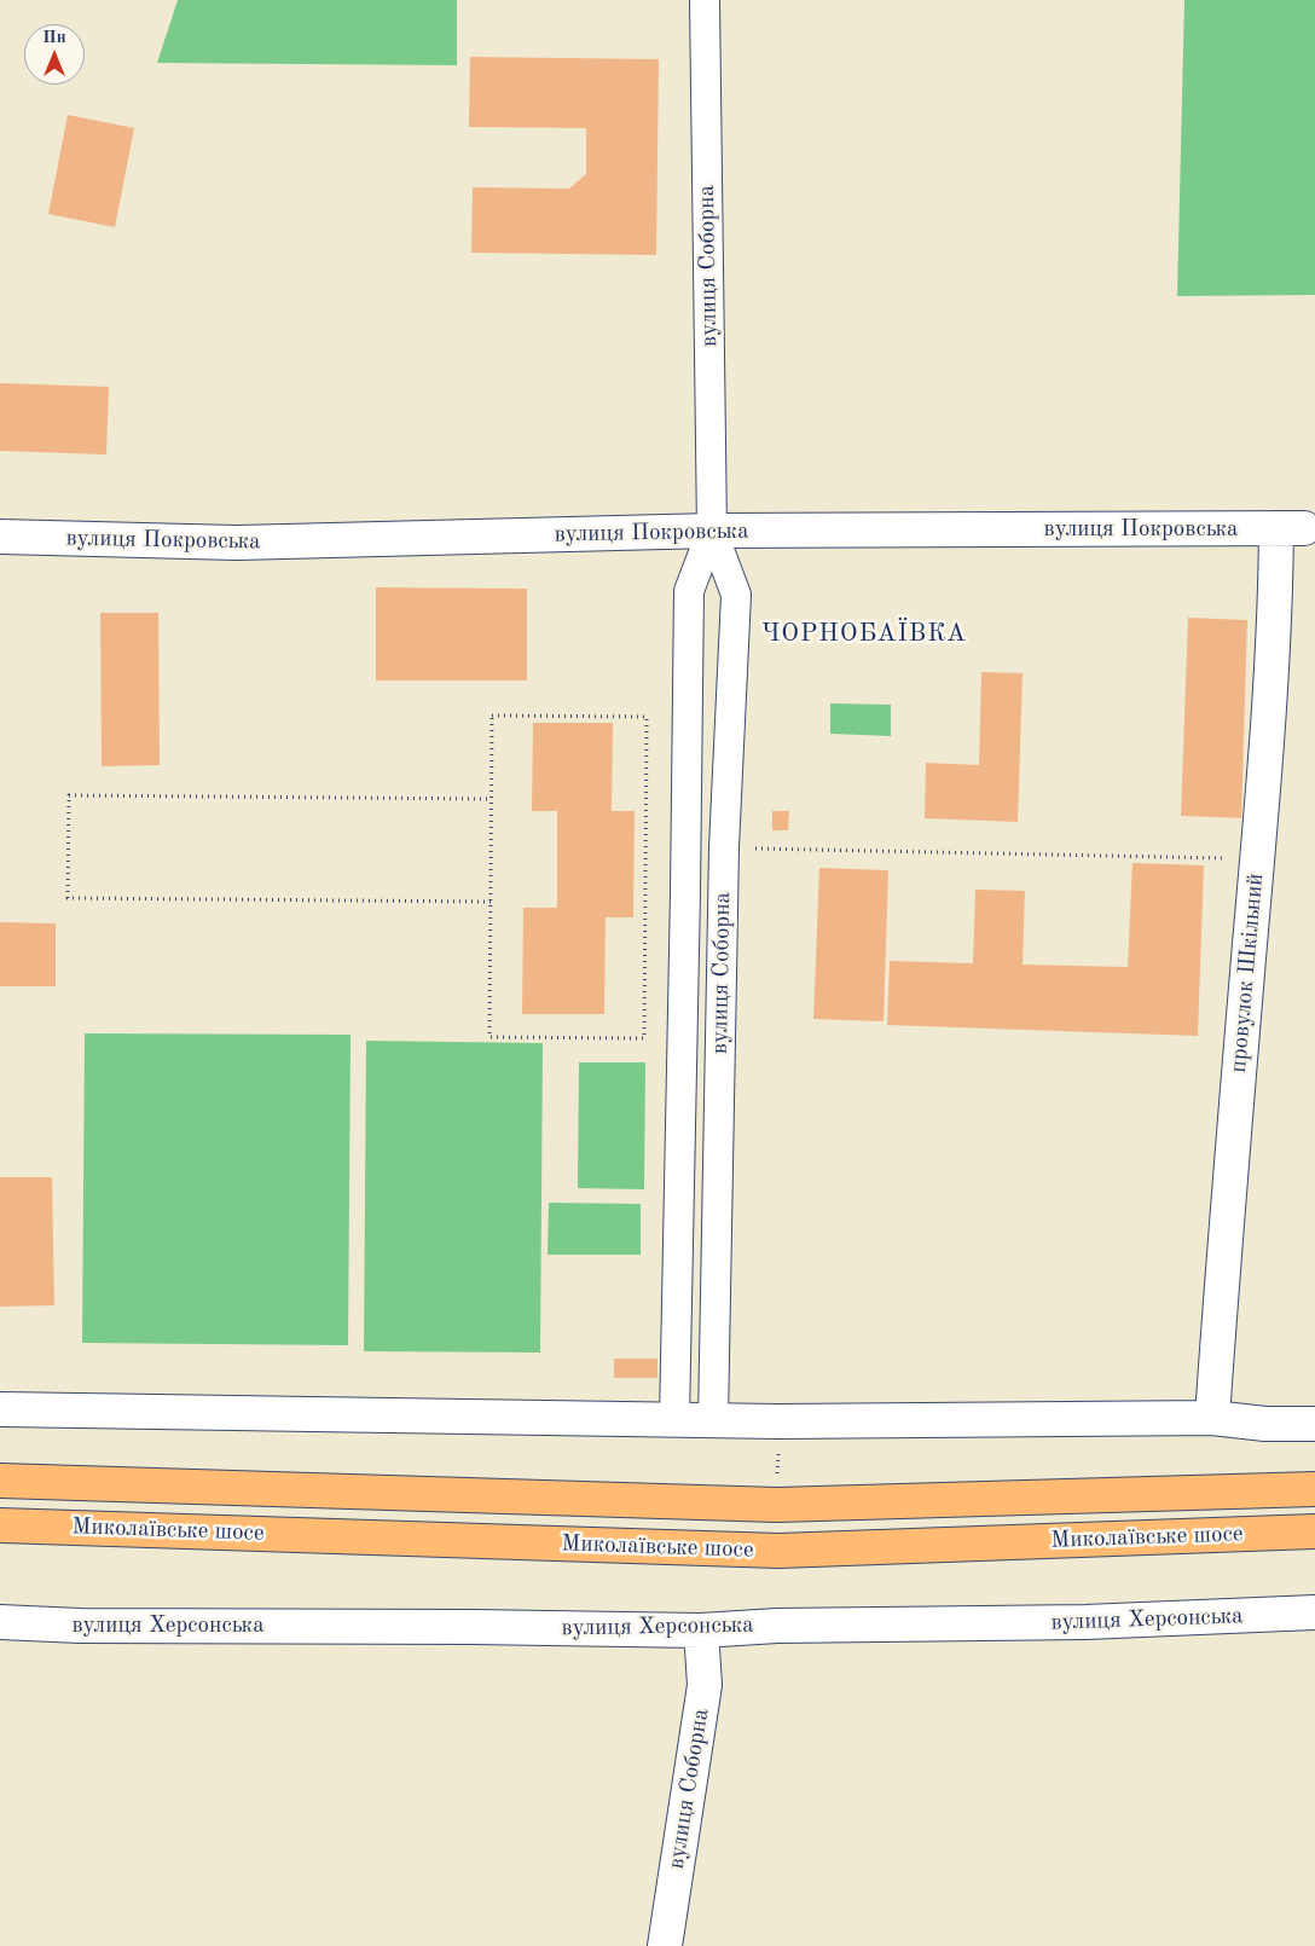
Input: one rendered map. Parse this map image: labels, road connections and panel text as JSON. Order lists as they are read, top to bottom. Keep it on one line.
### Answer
{"streets":{"main road":["Миколаївське шосе"],"street":["вулиця Соборна","вулиця Покровська","провулок Шкільний","вулиця Херсонська"]},"crossings":[["вулиця Соборна","вулиця Покровська"],["вулиця Соборна","вулиця Херсонська"],["вулиця Покровська","провулок Шкільний"]],"districts":["ЧОРНОБАЇВКА"],"north":"top"}
